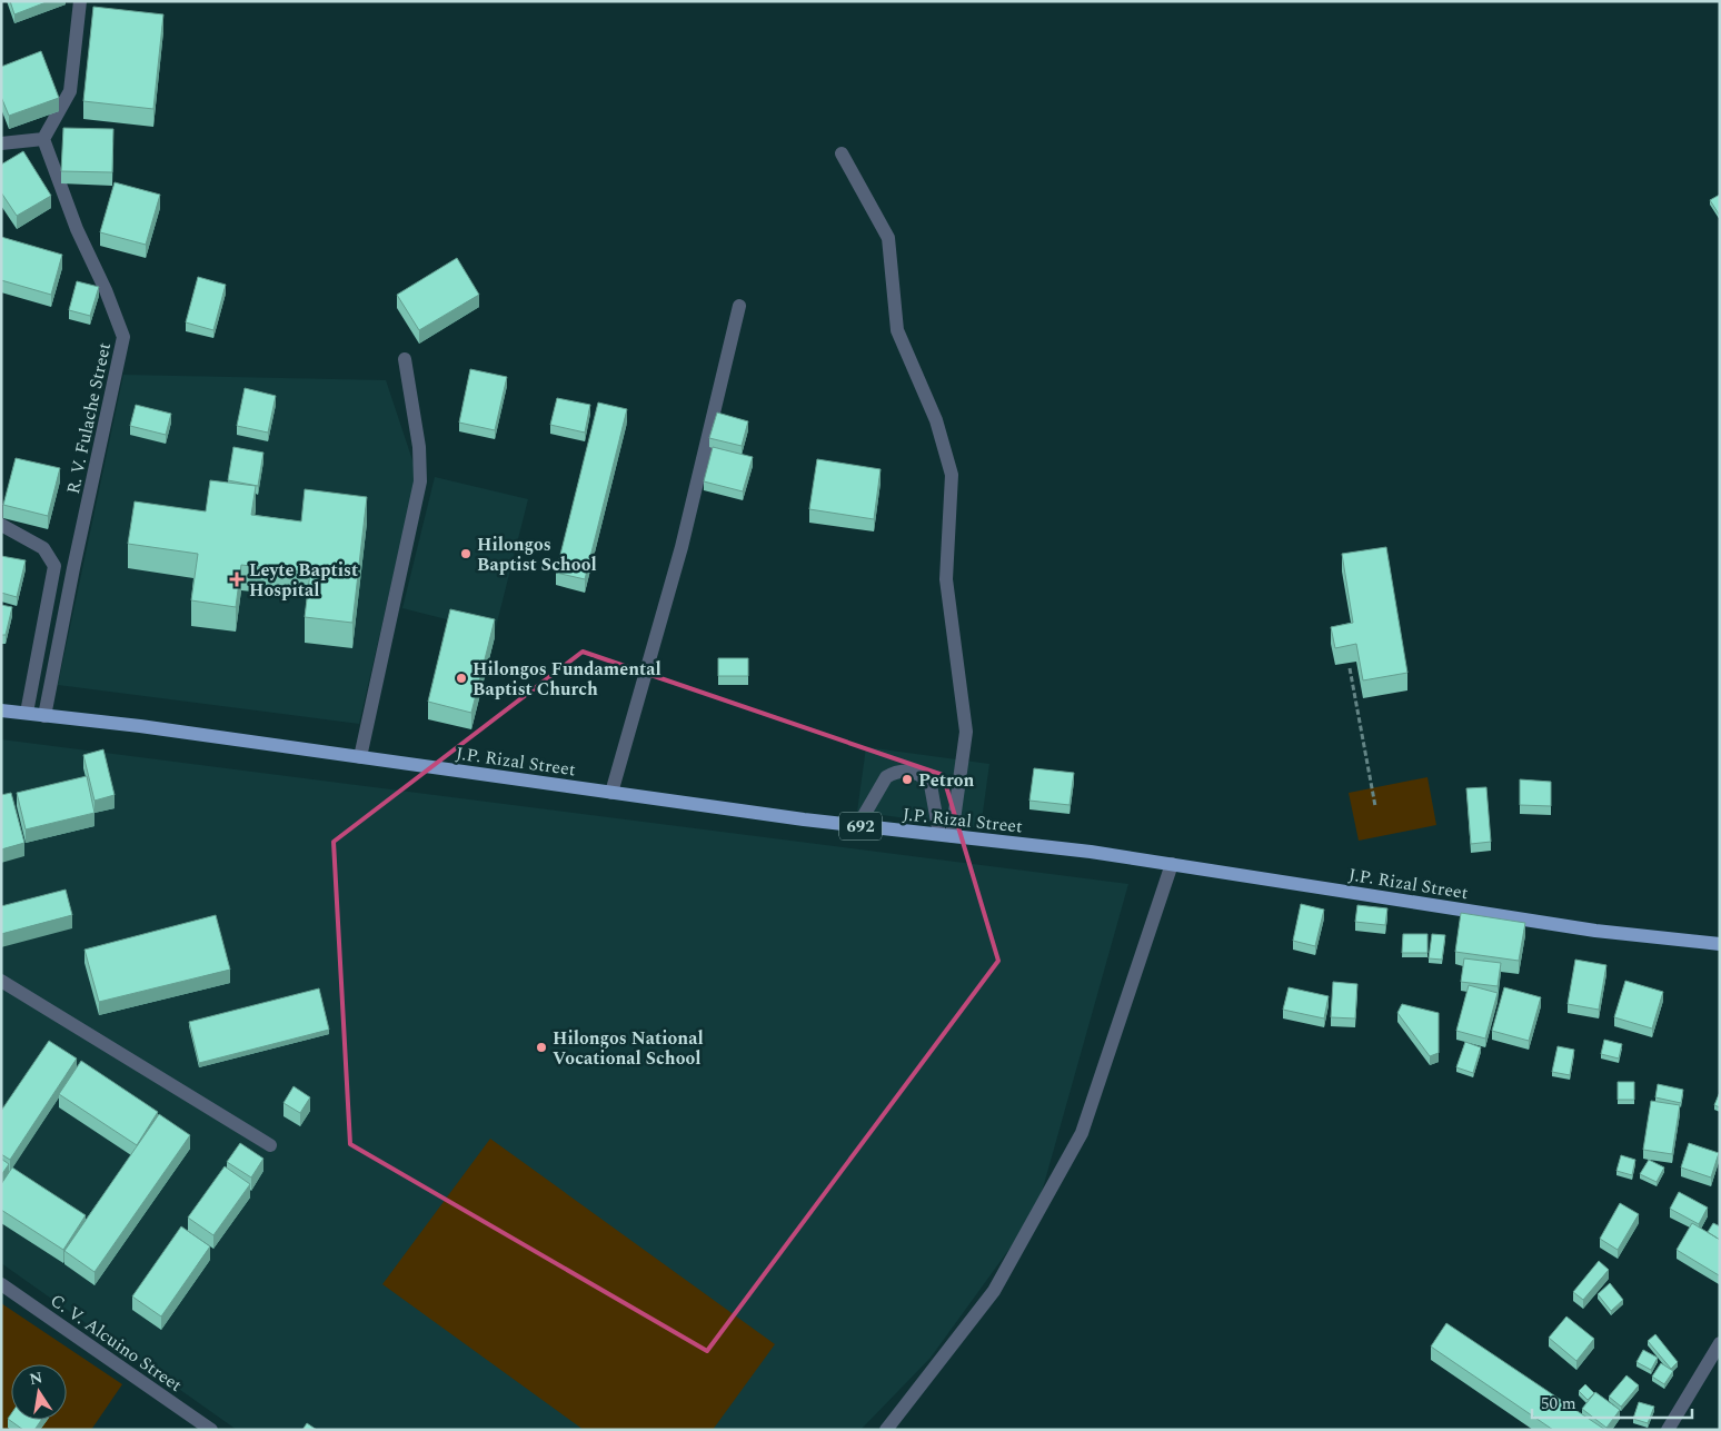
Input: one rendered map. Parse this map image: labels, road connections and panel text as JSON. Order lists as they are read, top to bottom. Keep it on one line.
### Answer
{"streets":{"main road":["J.P. Rizal Street","692"],"street":["R. V. Fulache Street","C. V. Alcuino Street"]},"crossings":[["R. V. Fulache Street","J.P. Rizal Street"]],"places":{"other":["Hilongos Baptist School","Hilongos Fundamental Baptist Church","Petron","Hilongos National Vocational School"],"health":["Leyte Baptist Hospital"]},"scale_bar":"50 m","north":"top"}
